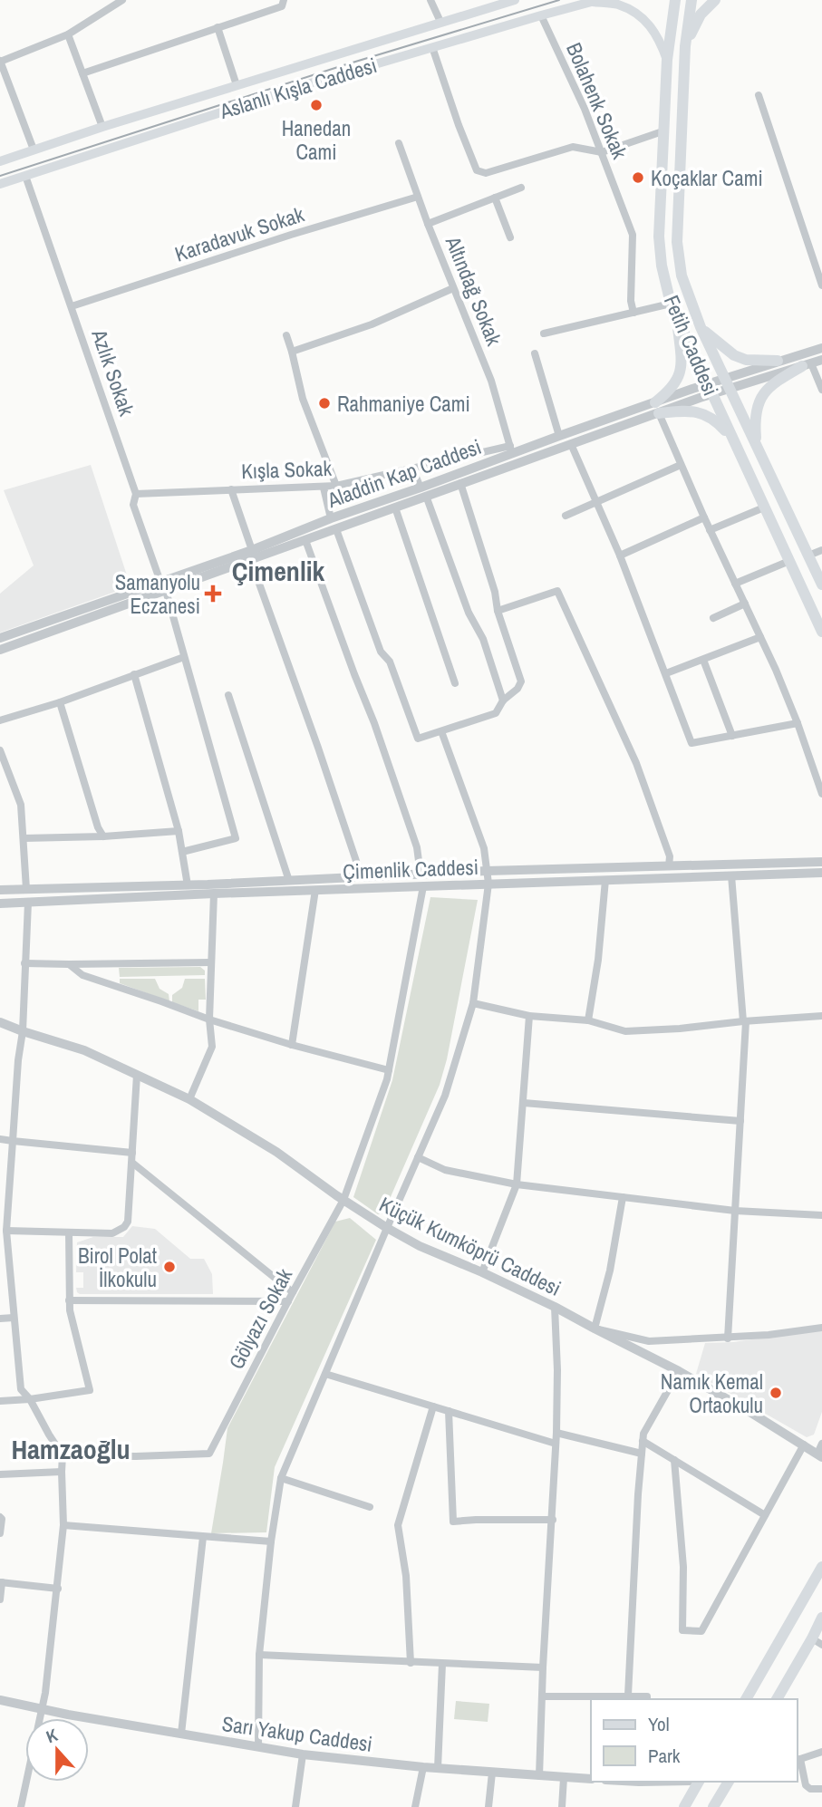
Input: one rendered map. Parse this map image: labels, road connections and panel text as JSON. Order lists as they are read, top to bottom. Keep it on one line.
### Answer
{"streets":{"main road":["Aslanlı Kışla Caddesi","Fetih Caddesi"],"street":["Bolahenk Sokak","Karadavuk Sokak","Altındağ Sokak","Azlık Sokak","Kışla Sokak","Aladdin Kap Caddesi","Çimenlik Caddesi","Küçük Kumköprü Caddesi","Gölyazı Sokak","Sarı Yakup Caddesi"]},"crossings":[["Aslanlı Kışla Caddesi","Bolahenk Sokak"],["Aslanlı Kışla Caddesi","Azlık Sokak"],["Karadavuk Sokak","Altındağ Sokak"],["Karadavuk Sokak","Azlık Sokak"],["Altındağ Sokak","Kışla Sokak"],["Altındağ Sokak","Aladdin Kap Caddesi"],["Fetih Caddesi","Aladdin Kap Caddesi"],["Azlık Sokak","Kışla Sokak"],["Azlık Sokak","Aladdin Kap Caddesi"],["Kışla Sokak","Aladdin Kap Caddesi"],["Çimenlik Caddesi","Gölyazı Sokak"],["Küçük Kumköprü Caddesi","Gölyazı Sokak"]],"districts":["Çimenlik","Hamzaoğlu"],"places":{"other":["Hanedan Cami","Koçaklar Cami","Rahmaniye Cami","Birol Polat İlkokulu","Namık Kemal Ortaokulu"],"health":["Samanyolu Eczanesi"]},"legend":["Yol","Park"],"north":"top"}
